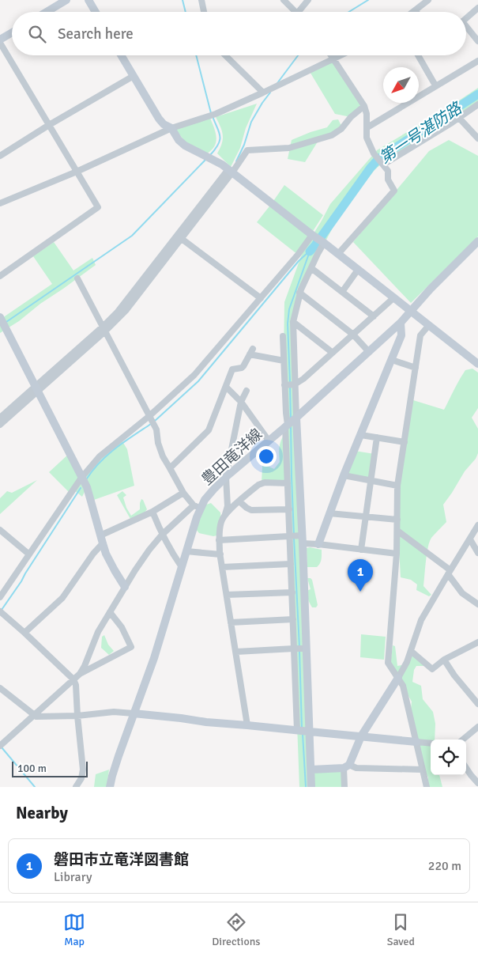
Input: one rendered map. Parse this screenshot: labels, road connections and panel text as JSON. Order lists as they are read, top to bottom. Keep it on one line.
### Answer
{"streets":{"street":["豊田竜洋線"]},"water":["第一号湛防路"],"scale_bar":"100 m","north":"bottom left","page":{"search":"Search here","pins":"1","scale":"100 m","heading":"Nearby","list":[{"mark":"1","name":"磐田市立竜洋図書館","note":"Library","value":"220 m"}],"nav":["Map","Directions","Saved"]}}
